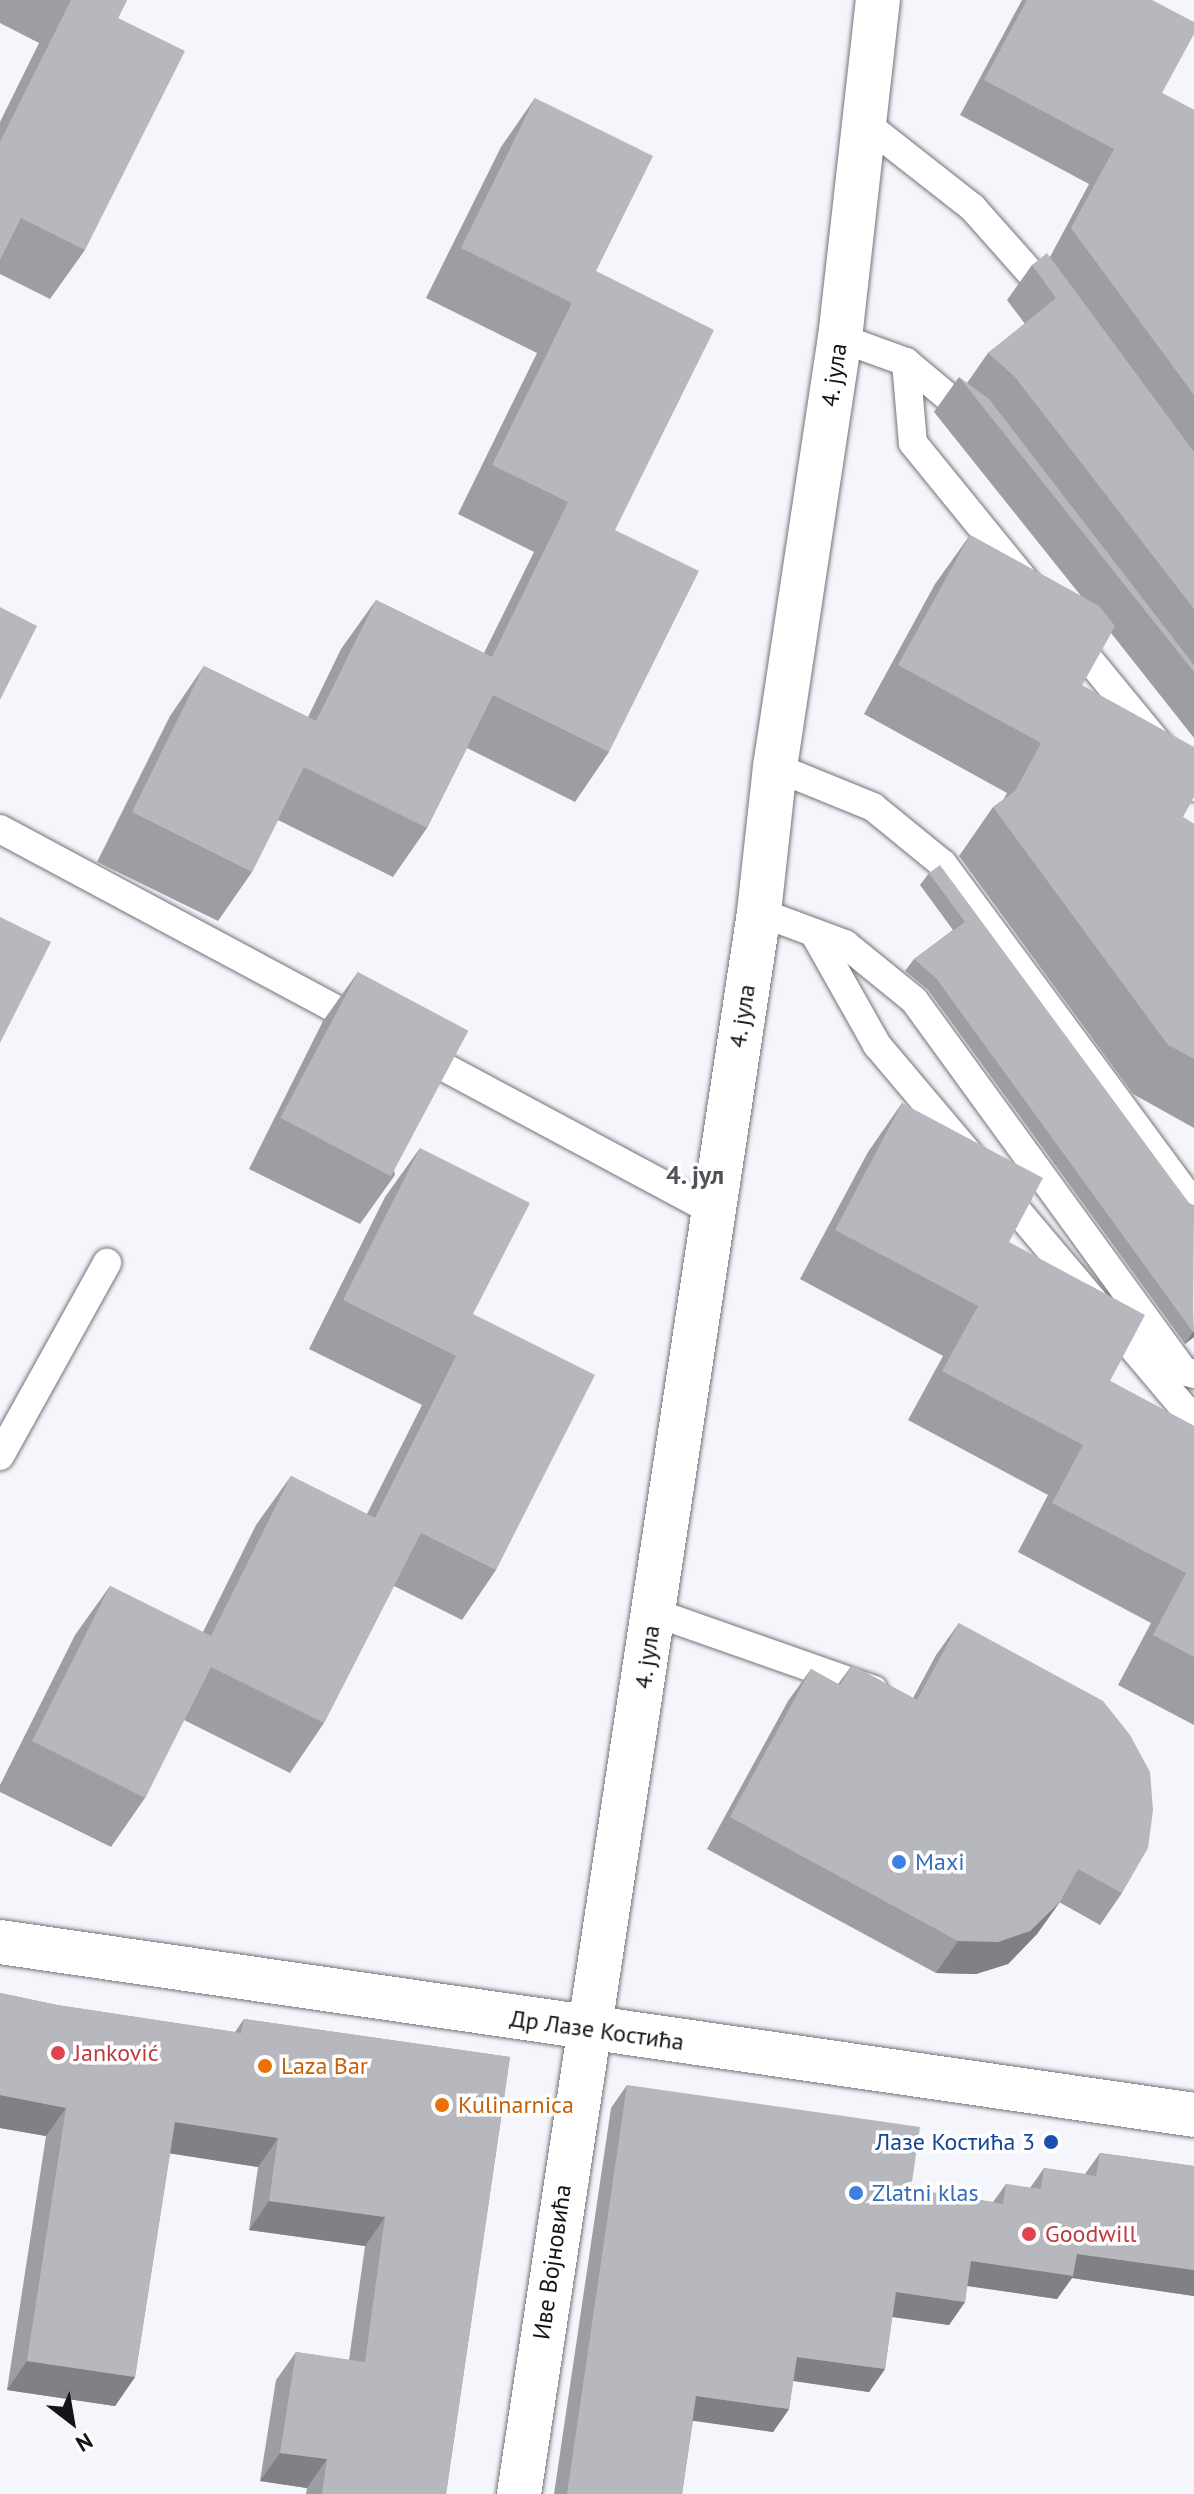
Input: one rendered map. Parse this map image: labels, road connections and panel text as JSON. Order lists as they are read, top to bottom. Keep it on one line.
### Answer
{"streets":{"street":["4. јула","Др Лазе Костића","Иве Војновића"]},"crossings":[["4. јула","Др Лазе Костића"],["4. јула","Иве Војновића"],["Др Лазе Костића","Иве Војновића"]],"districts":["4. јул"],"places":["Maxi","Janković","Laza Bar","Kulinarnica","Лазе Костића 3","Zlatni klas","Goodwill"],"north":"bottom right"}
